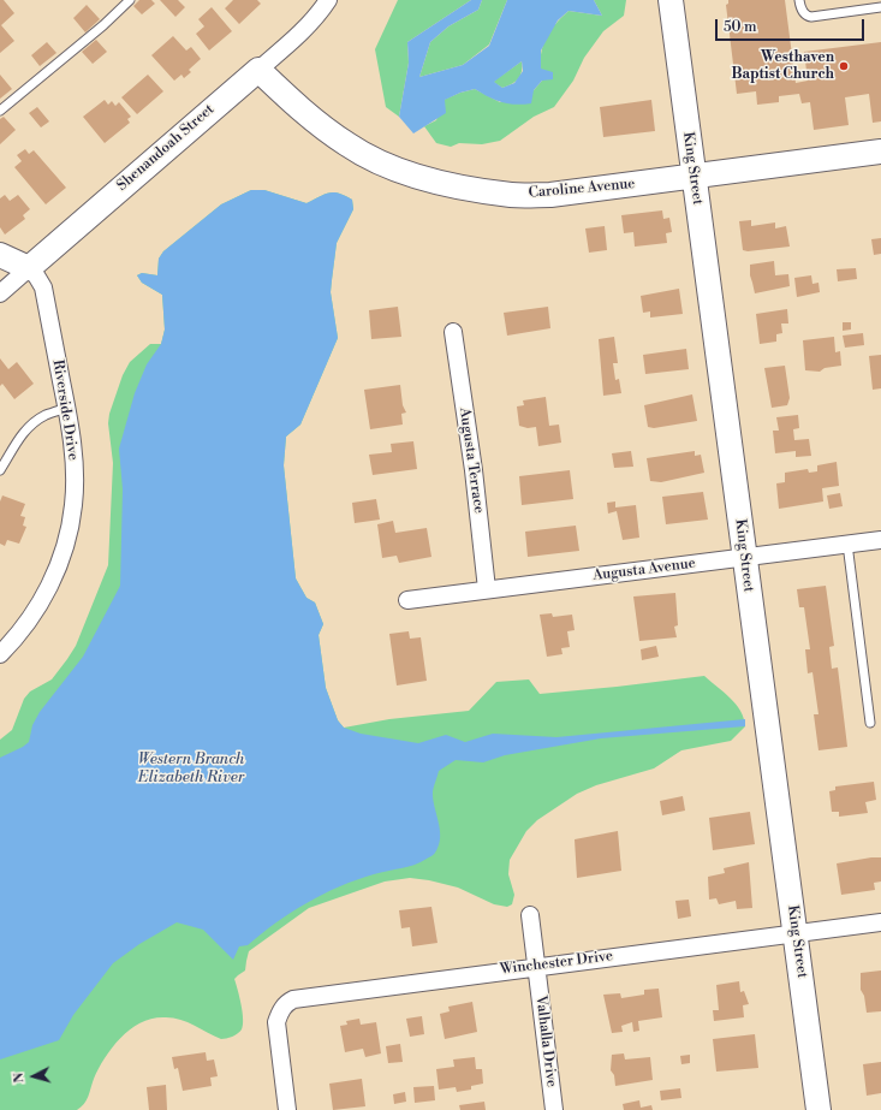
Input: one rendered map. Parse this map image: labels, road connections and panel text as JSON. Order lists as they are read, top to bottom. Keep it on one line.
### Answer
{"streets":{"street":["Shenandoah Street","King Street","Caroline Avenue","Riverside Drive","Augusta Terrace","Augusta Avenue","Winchester Drive","Valhalla Drive"]},"crossings":[["Shenandoah Street","Caroline Avenue"],["Shenandoah Street","Riverside Drive"],["King Street","Caroline Avenue"],["King Street","Augusta Avenue"],["King Street","Winchester Drive"],["Augusta Terrace","Augusta Avenue"],["Winchester Drive","Valhalla Drive"]],"water":["Western Branch Elizabeth River"],"places":["Westhaven Baptist Church"],"scale_bar":"50 m","north":"left"}
